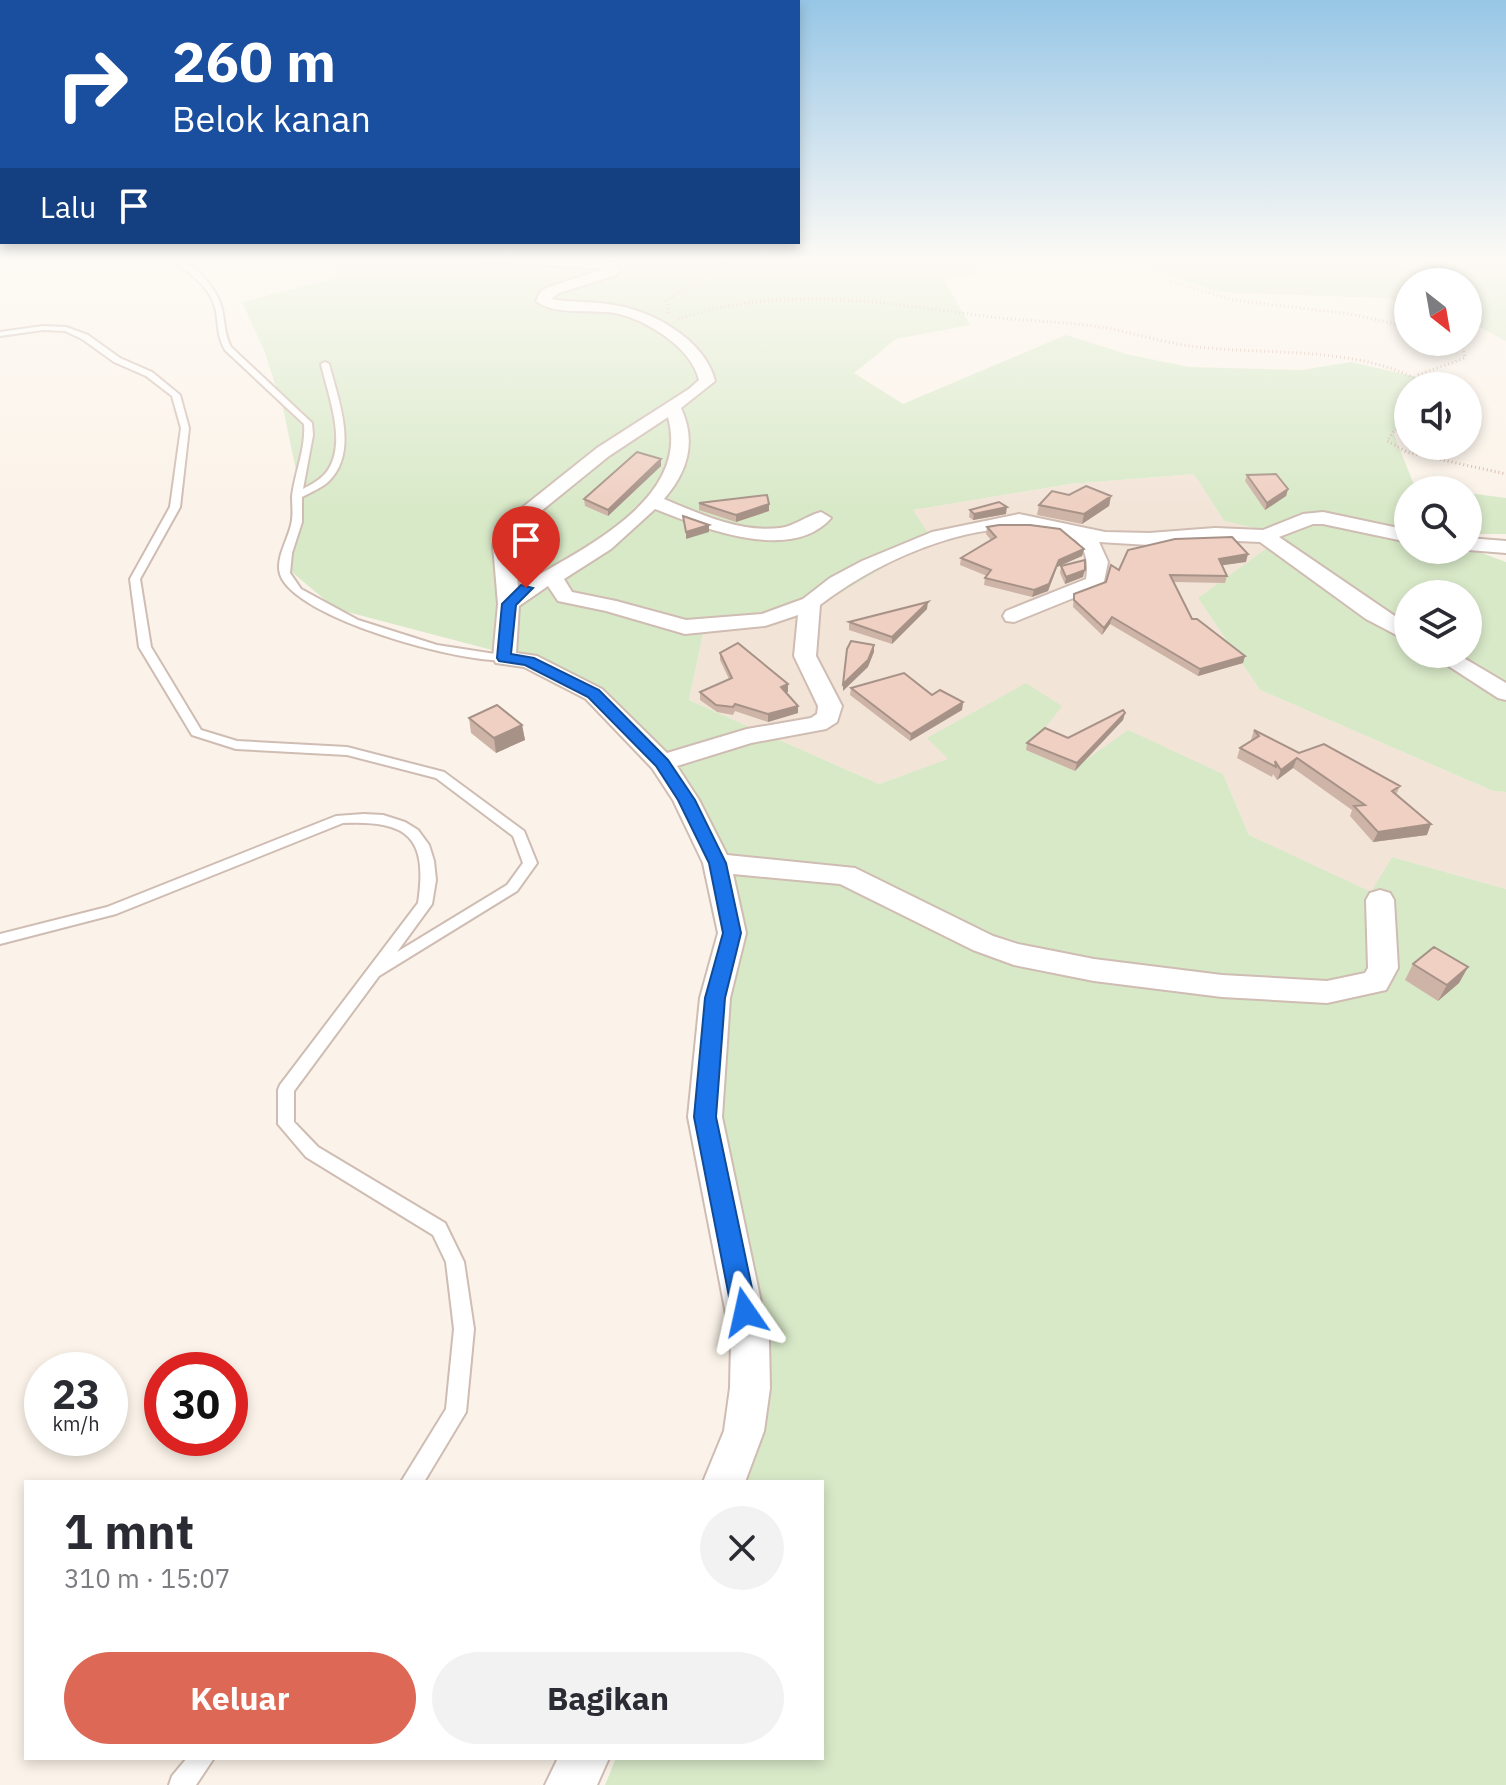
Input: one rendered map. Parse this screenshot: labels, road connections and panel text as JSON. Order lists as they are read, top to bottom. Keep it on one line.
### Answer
{"north":"bottom right","page":{"turn":["260 m","Belok kanan"],"then":"Lalu","speed":"23 km/h","limit":"30","heading":["1 mnt","310 m · 15:07"],"buttons":["Keluar","Bagikan"]}}
